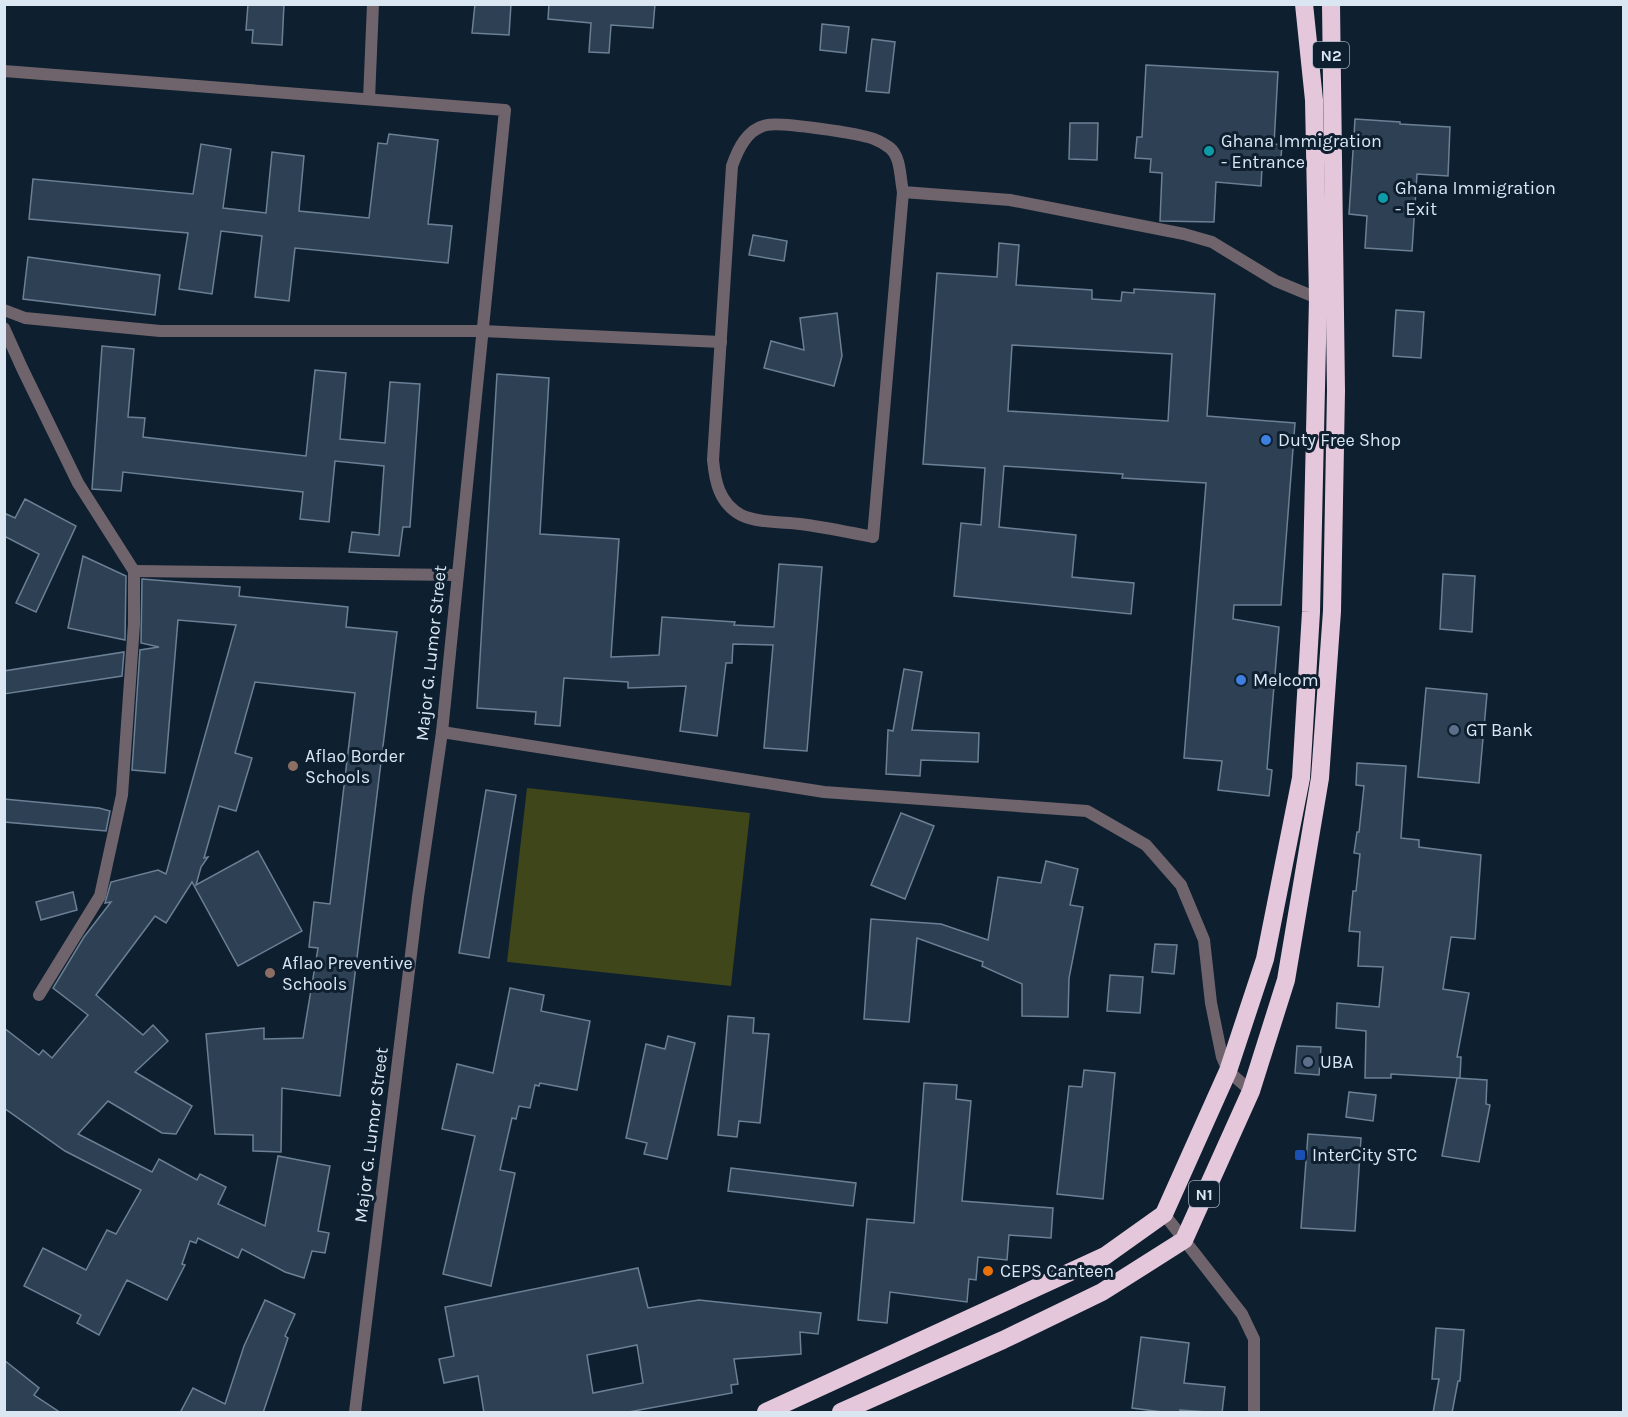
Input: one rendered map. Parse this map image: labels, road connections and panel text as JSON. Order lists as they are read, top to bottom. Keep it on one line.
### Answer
{"streets":{"highway":["N2","N1"],"street":["Major G. Lumor Street"]},"crossings":[["N2","N1"]],"places":{"other":["Ghana Immigration - Entrance","Ghana Immigration - Exit","Duty Free Shop","Melcom","GT Bank","Aflao Border Schools","Aflao Preventive Schools","UBA","CEPS Canteen"],"transit":["InterCity STC"]}}
